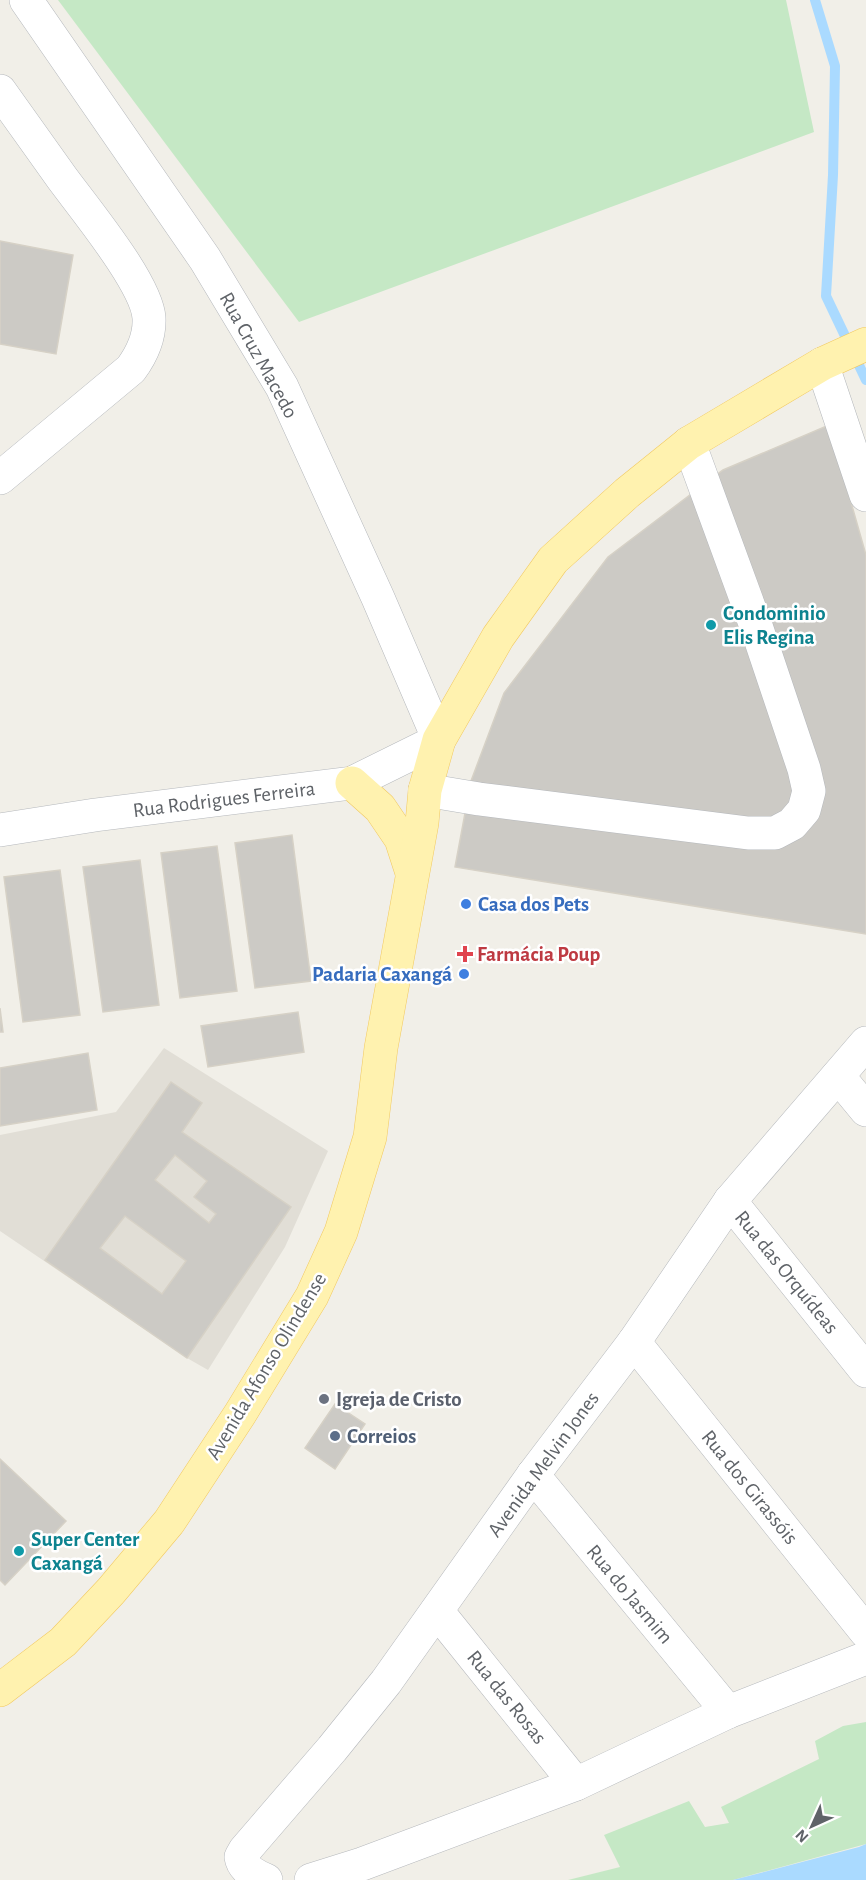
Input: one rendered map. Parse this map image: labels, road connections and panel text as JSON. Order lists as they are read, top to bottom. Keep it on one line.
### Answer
{"streets":{"main road":["Avenida Afonso Olindense"],"street":["Rua Cruz Macedo","Rua Rodrigues Ferreira","Rua das Orquídeas","Avenida Melvin Jones","Rua dos Girassóis","Rua do Jasmim","Rua das Rosas"]},"crossings":[["Rua Cruz Macedo","Rua Rodrigues Ferreira"],["Rua Cruz Macedo","Avenida Afonso Olindense"],["Rua Rodrigues Ferreira","Avenida Afonso Olindense"],["Rua das Orquídeas","Avenida Melvin Jones"],["Avenida Melvin Jones","Rua dos Girassóis"],["Avenida Melvin Jones","Rua do Jasmim"],["Avenida Melvin Jones","Rua das Rosas"]],"places":{"other":["Condominio Elis Regina","Casa dos Pets","Padaria Caxangá","Igreja de Cristo","Correios","Super Center Caxangá"],"health":["Farmácia Poup"]},"north":"bottom left"}
